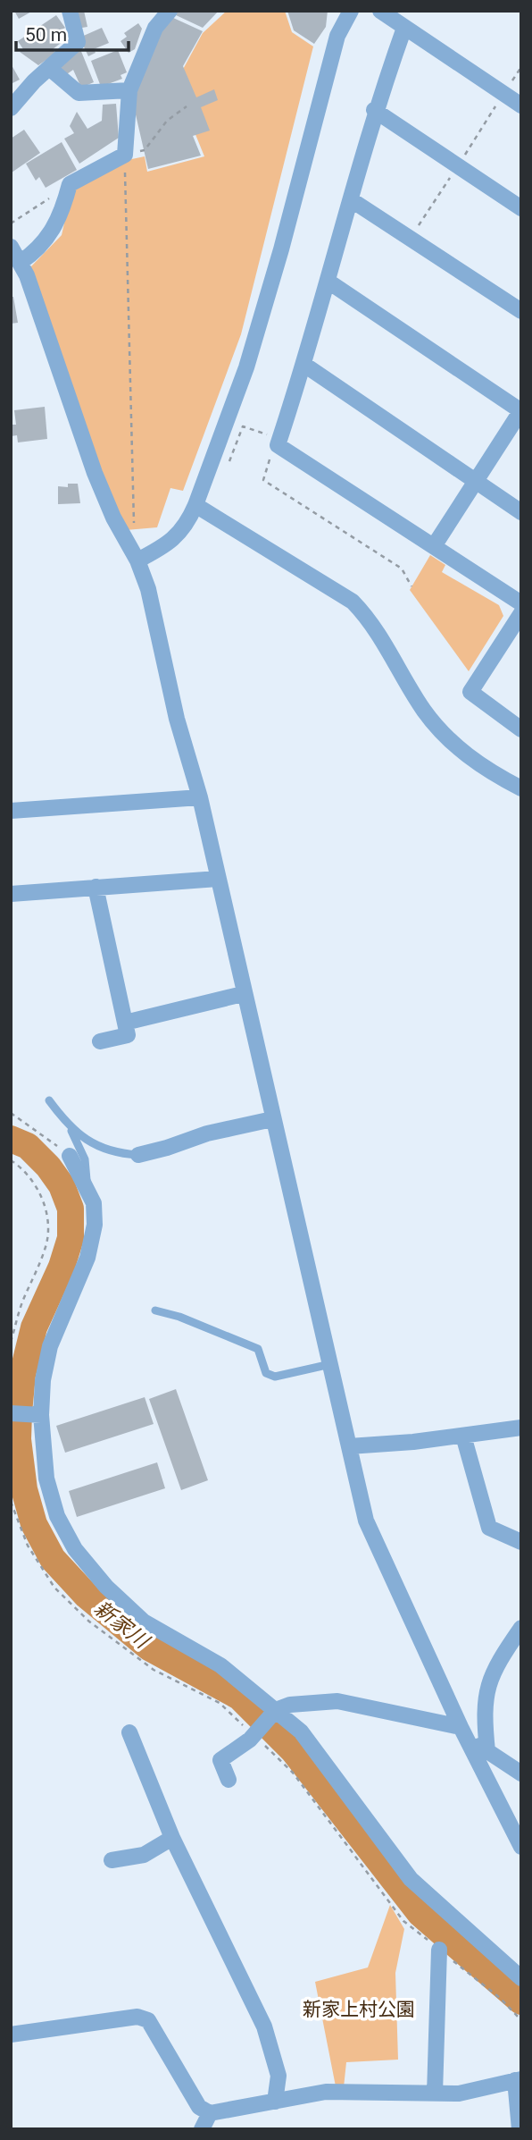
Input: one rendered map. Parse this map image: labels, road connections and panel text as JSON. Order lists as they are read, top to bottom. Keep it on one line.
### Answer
{"water":["新家川"],"parks":["新家上村公園"],"scale_bar":"50 m"}
